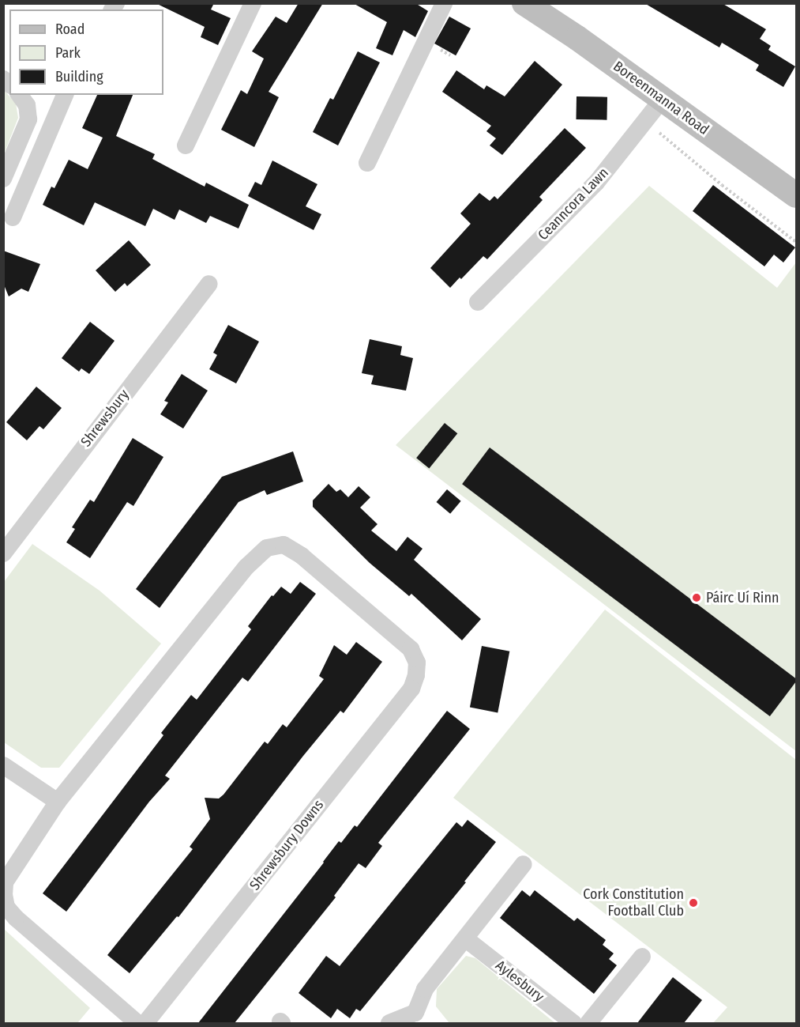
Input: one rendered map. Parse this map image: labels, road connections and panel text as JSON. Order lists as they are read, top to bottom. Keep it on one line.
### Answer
{"streets":{"main road":["Boreenmanna Road"],"street":["Ceanncora Lawn","Shrewsbury","Shrewsbury Downs","Aylesbury"]},"crossings":[["Boreenmanna Road","Ceanncora Lawn"]],"places":["Páirc Uí Rinn","Cork Constitution Football Club"],"legend":["Road","Park","Building"]}
